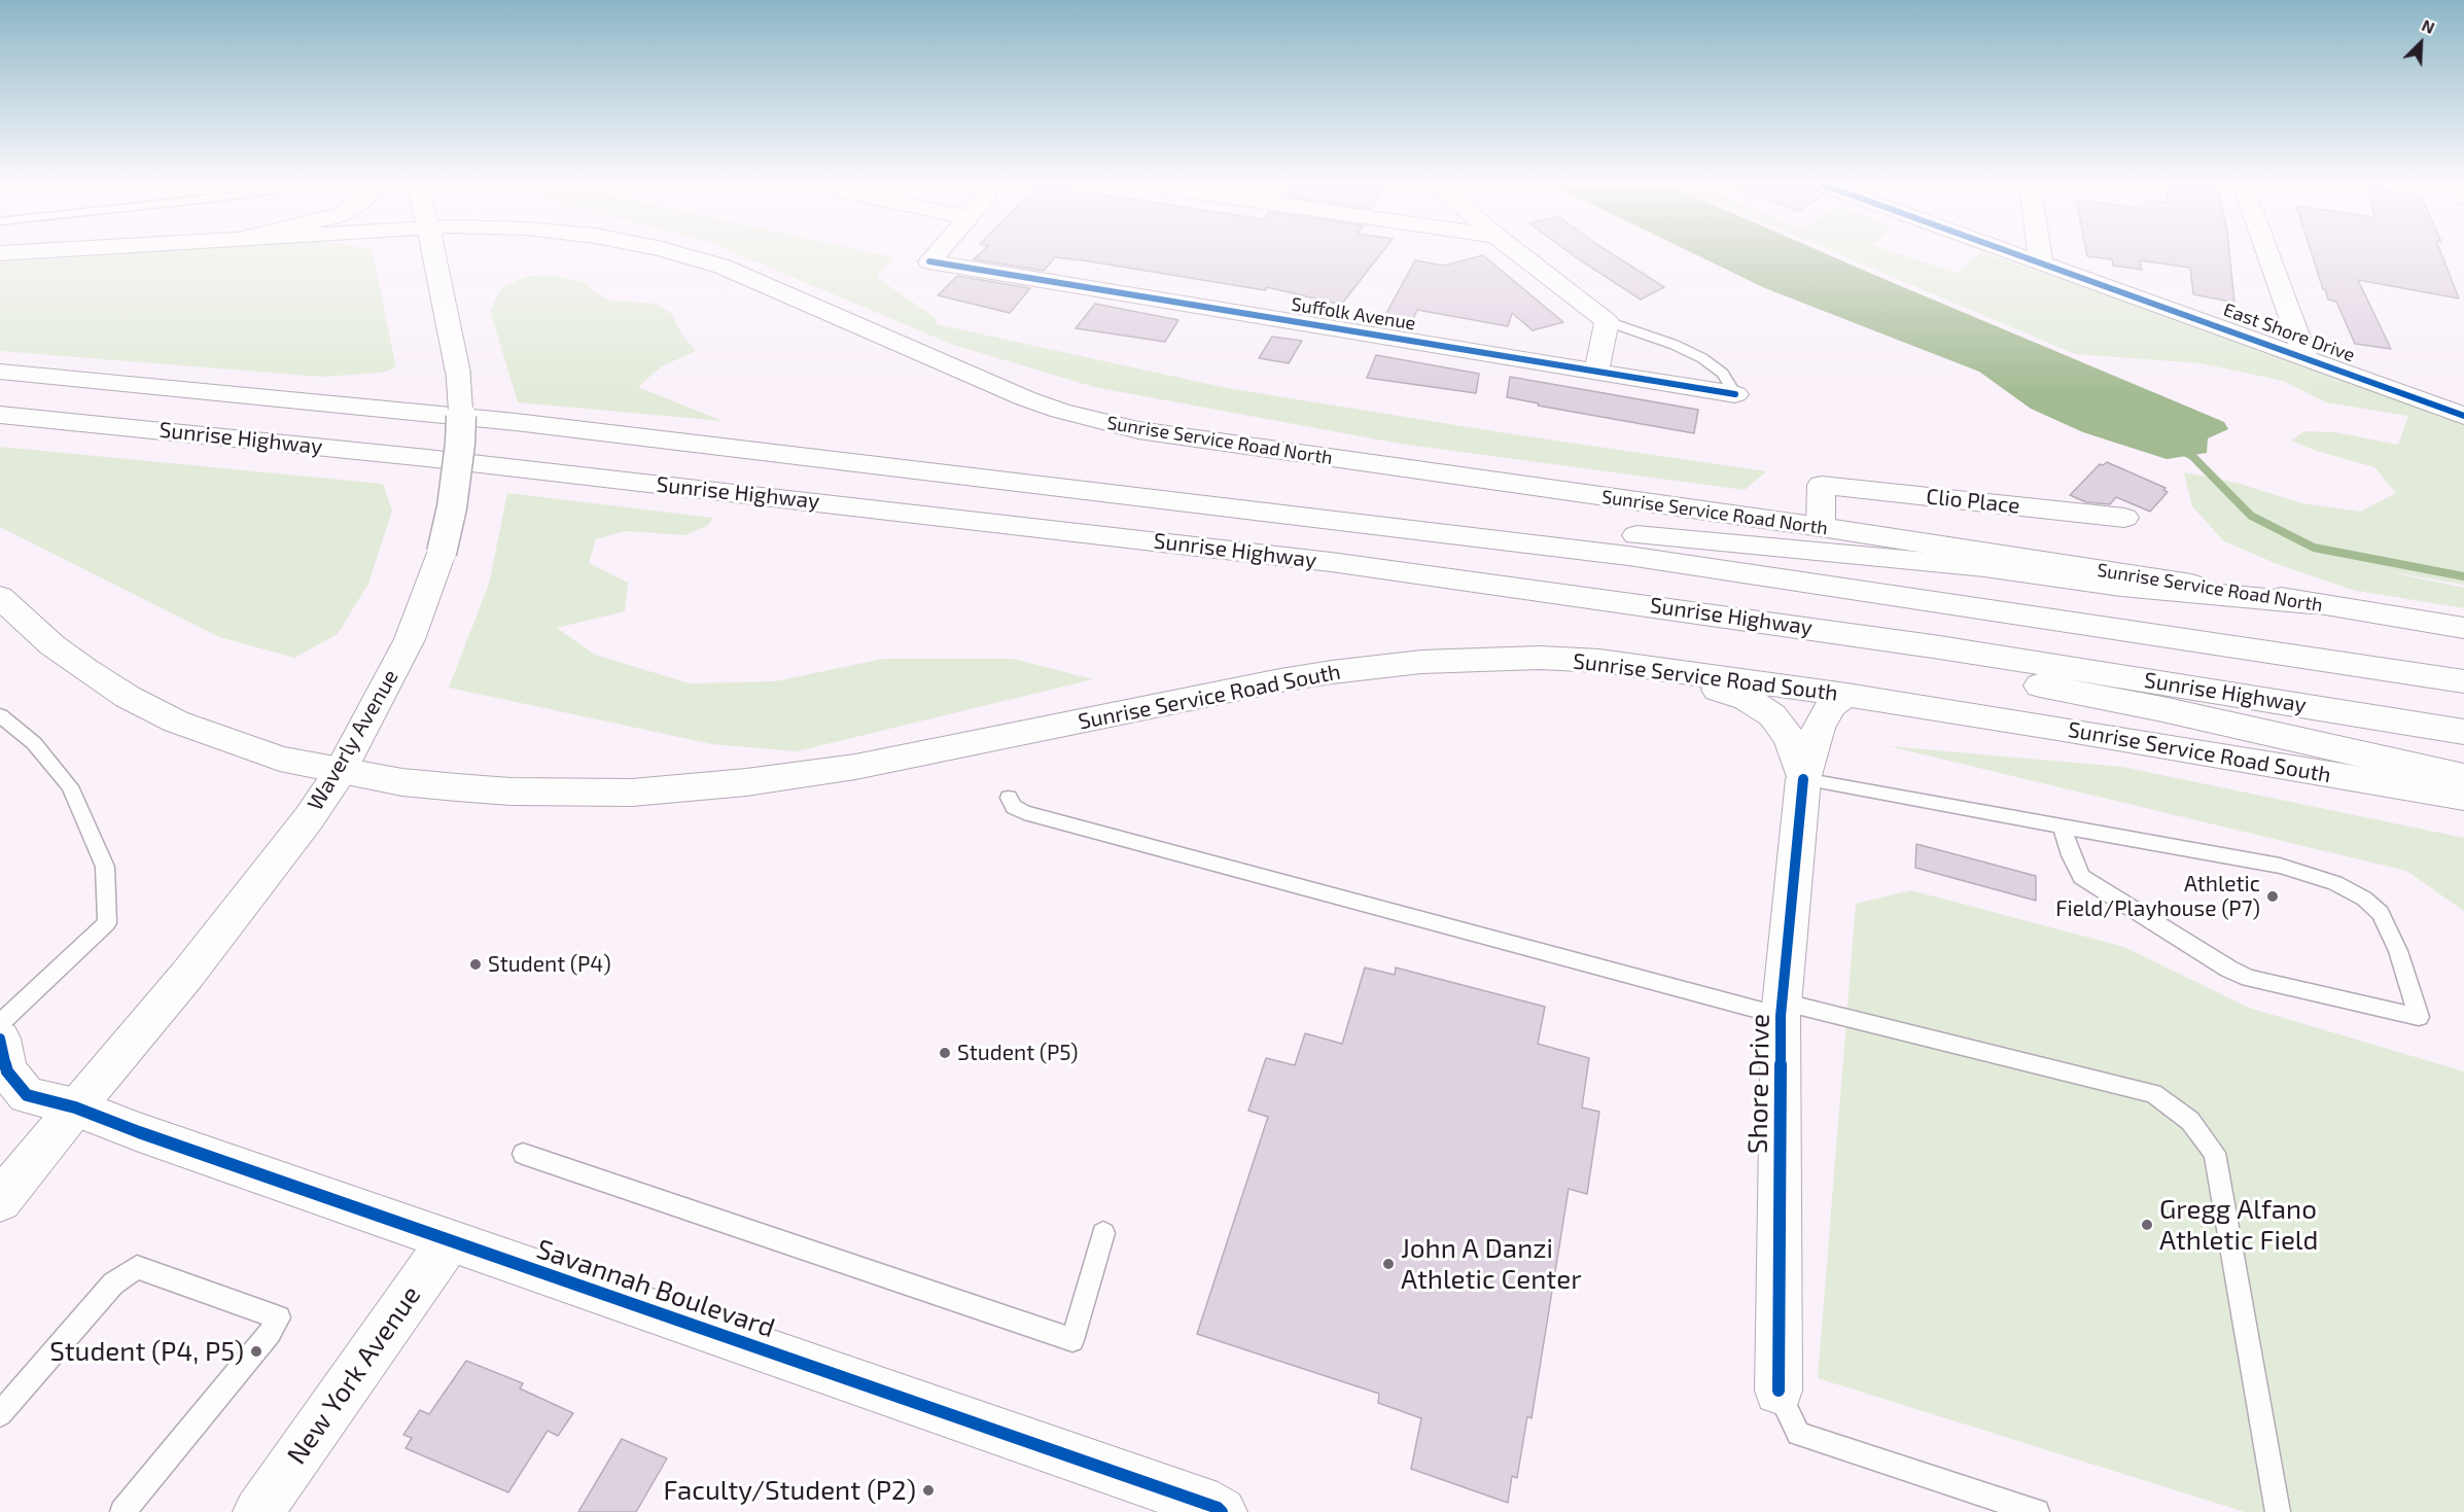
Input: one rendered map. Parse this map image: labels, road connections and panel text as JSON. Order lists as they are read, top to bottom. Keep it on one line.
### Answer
{"streets":{"main road":["Suffolk Avenue","East Shore Drive","Sunrise Highway","Sunrise Service Road North","Clio Place","Sunrise Service Road South","Waverly Avenue","Shore Drive","Savannah Boulevard","New York Avenue"]},"crossings":[["Sunrise Service Road North","Clio Place"],["Sunrise Service Road South","Waverly Avenue"],["Waverly Avenue","Savannah Boulevard"],["Savannah Boulevard","New York Avenue"]],"places":["Athletic Field/Playhouse (P7)","Student (P4)","Student (P5)","Gregg Alfano Athletic Field","John A Danzi Athletic Center","Student (P4, P5)","Faculty/Student (P2)"],"north":"top right"}
